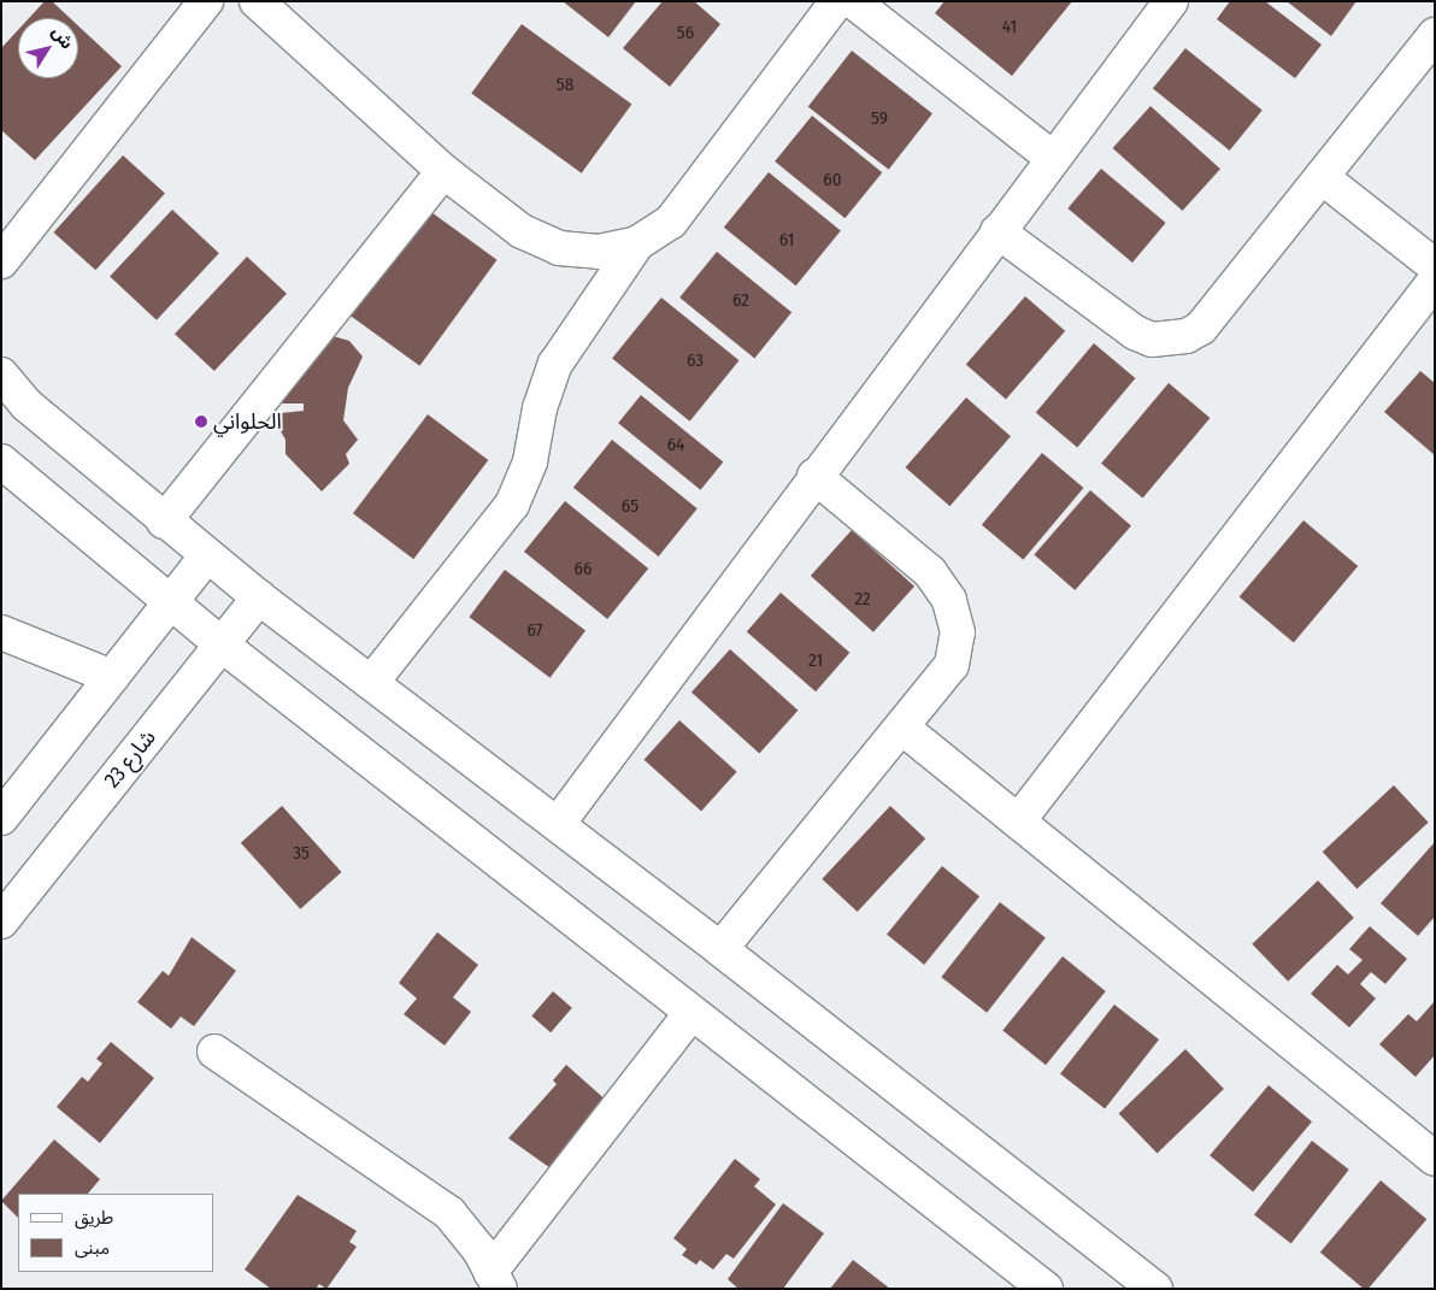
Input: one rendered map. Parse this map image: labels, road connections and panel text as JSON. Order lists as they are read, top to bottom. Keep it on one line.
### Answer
{"streets":{"street":["شارع 23"]},"places":["الحلواني"],"house_numbers":["41","56","58","59","60","61","62","63","64","65","66","22","67","21","35"],"legend":["طريق","مبنى"],"north":"top right"}
